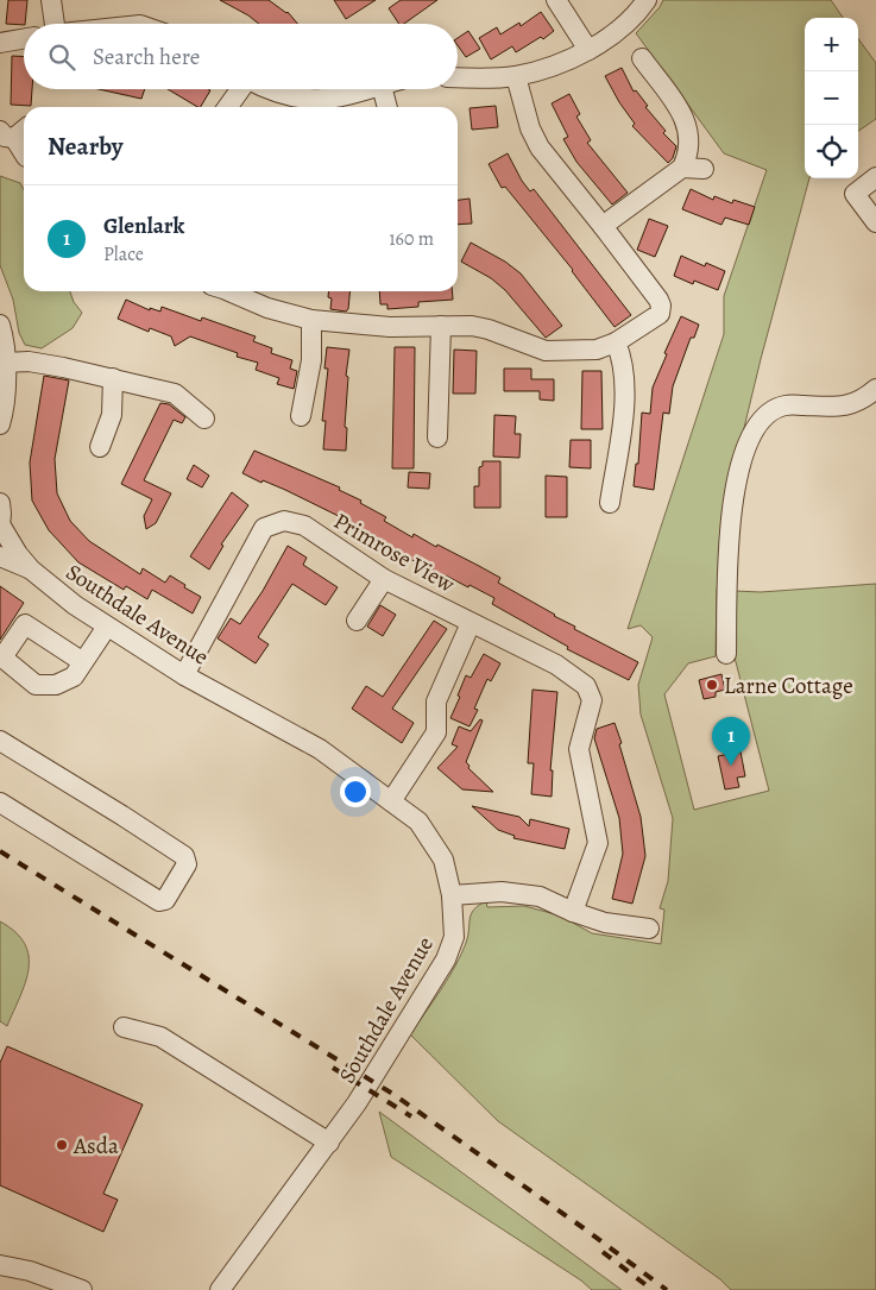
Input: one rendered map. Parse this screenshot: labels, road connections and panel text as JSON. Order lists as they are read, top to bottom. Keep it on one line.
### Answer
{"streets":{"street":["Primrose View","Southdale Avenue"]},"crossings":[["Primrose View","Southdale Avenue"]],"places":["Larne Cottage","Asda"],"page":{"map_buttons":["+","−"],"search":"Search here","heading":"Nearby","list":[{"mark":"1","name":"Glenlark","note":"Place","value":"160 m"}],"pins":"1"}}
